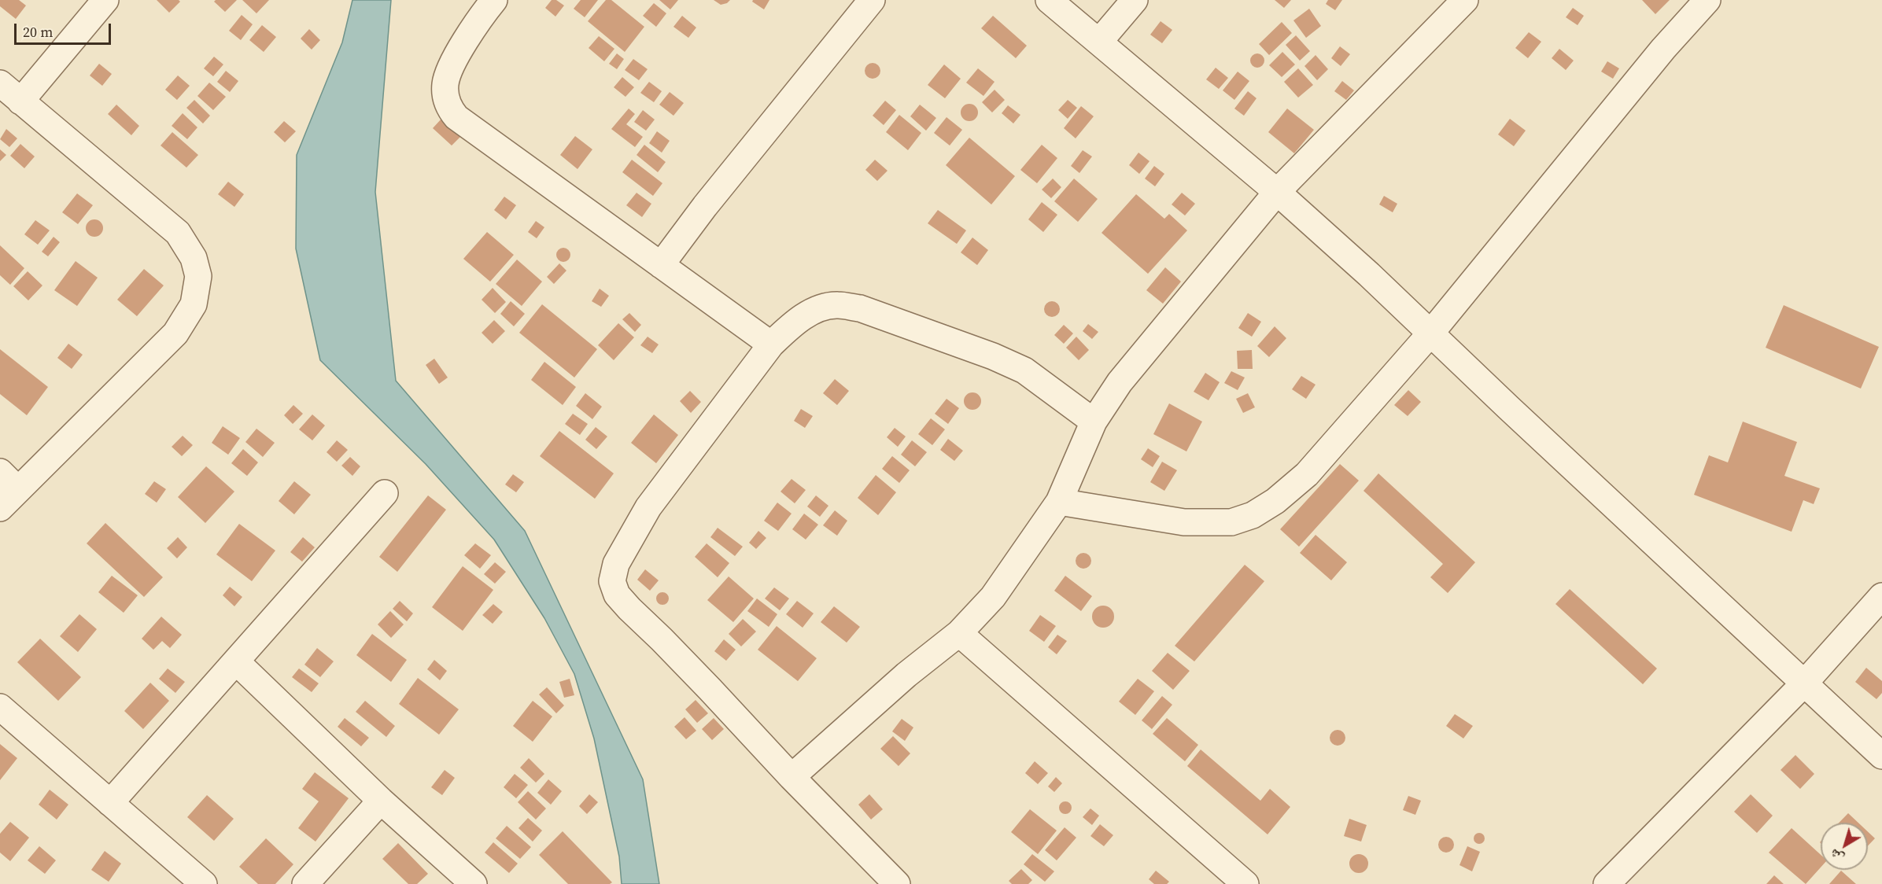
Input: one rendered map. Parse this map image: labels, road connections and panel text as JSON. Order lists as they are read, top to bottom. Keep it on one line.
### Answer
{"scale_bar":"20 m","north":"bottom left"}
